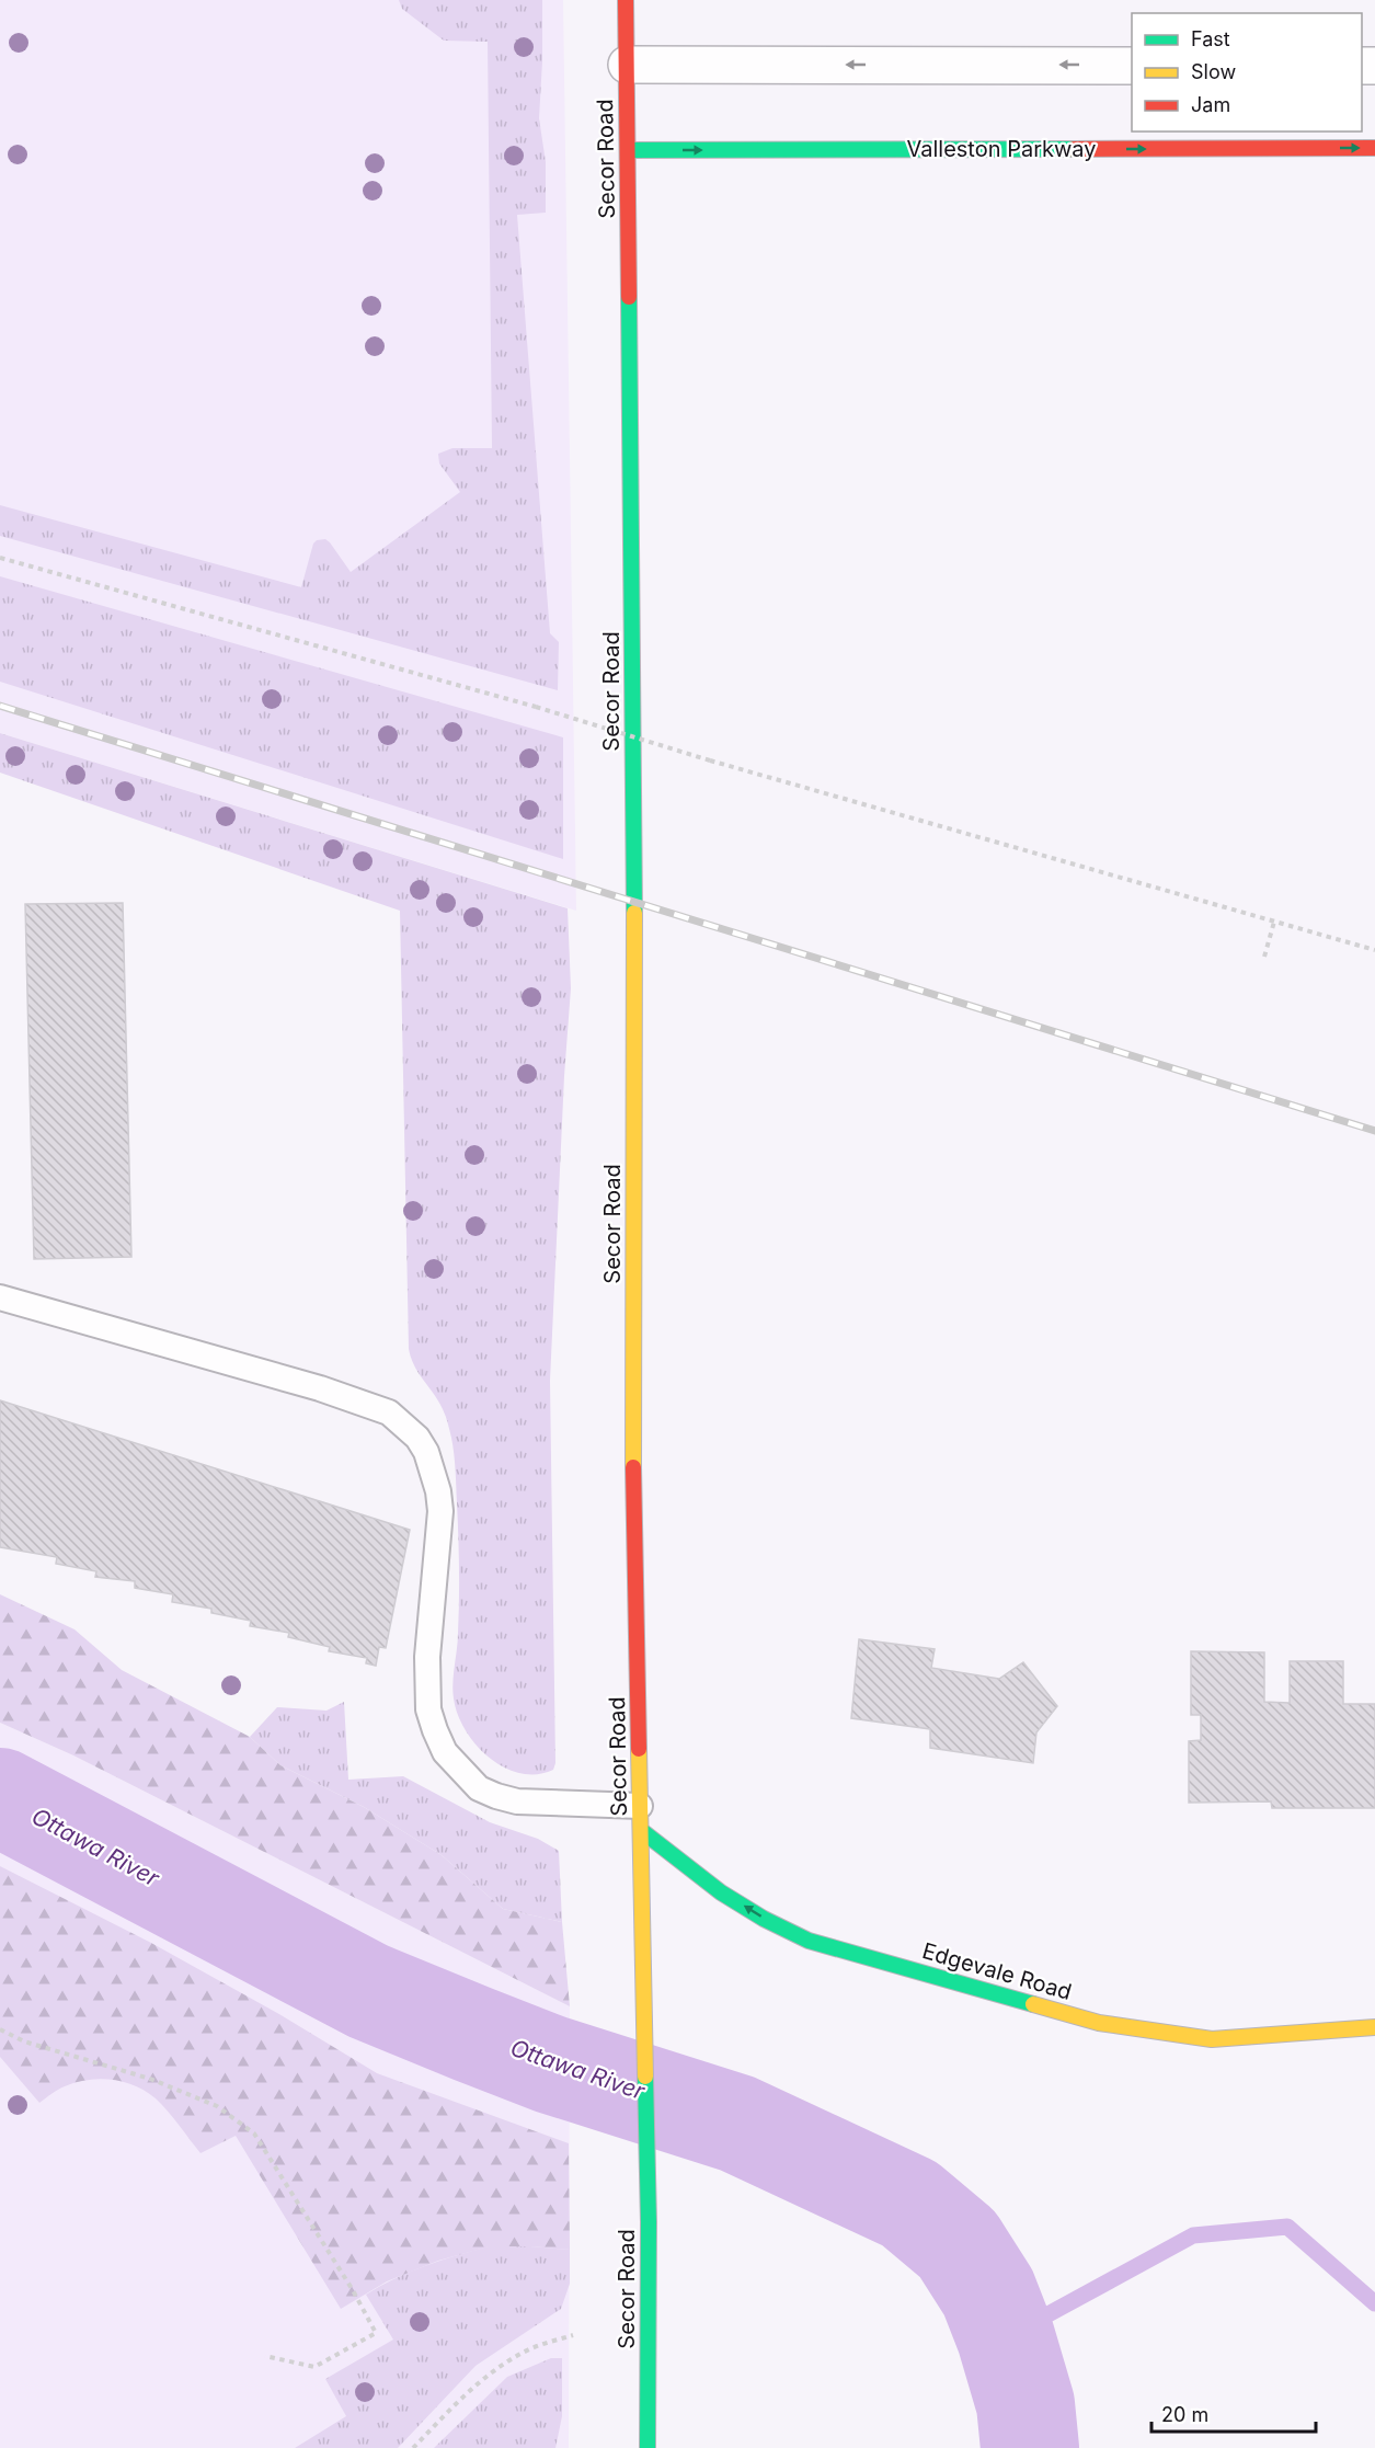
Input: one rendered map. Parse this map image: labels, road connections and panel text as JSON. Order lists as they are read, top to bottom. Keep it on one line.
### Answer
{"streets":{"main road":["Valleston Parkway","Secor Road","Edgevale Road"]},"crossings":[["Valleston Parkway","Secor Road"],["Secor Road","Edgevale Road"]],"one_way":["Valleston Parkway","Edgevale Road"],"water":["Ottawa River"],"legend":["Fast","Slow","Jam"],"scale_bar":"20 m"}
